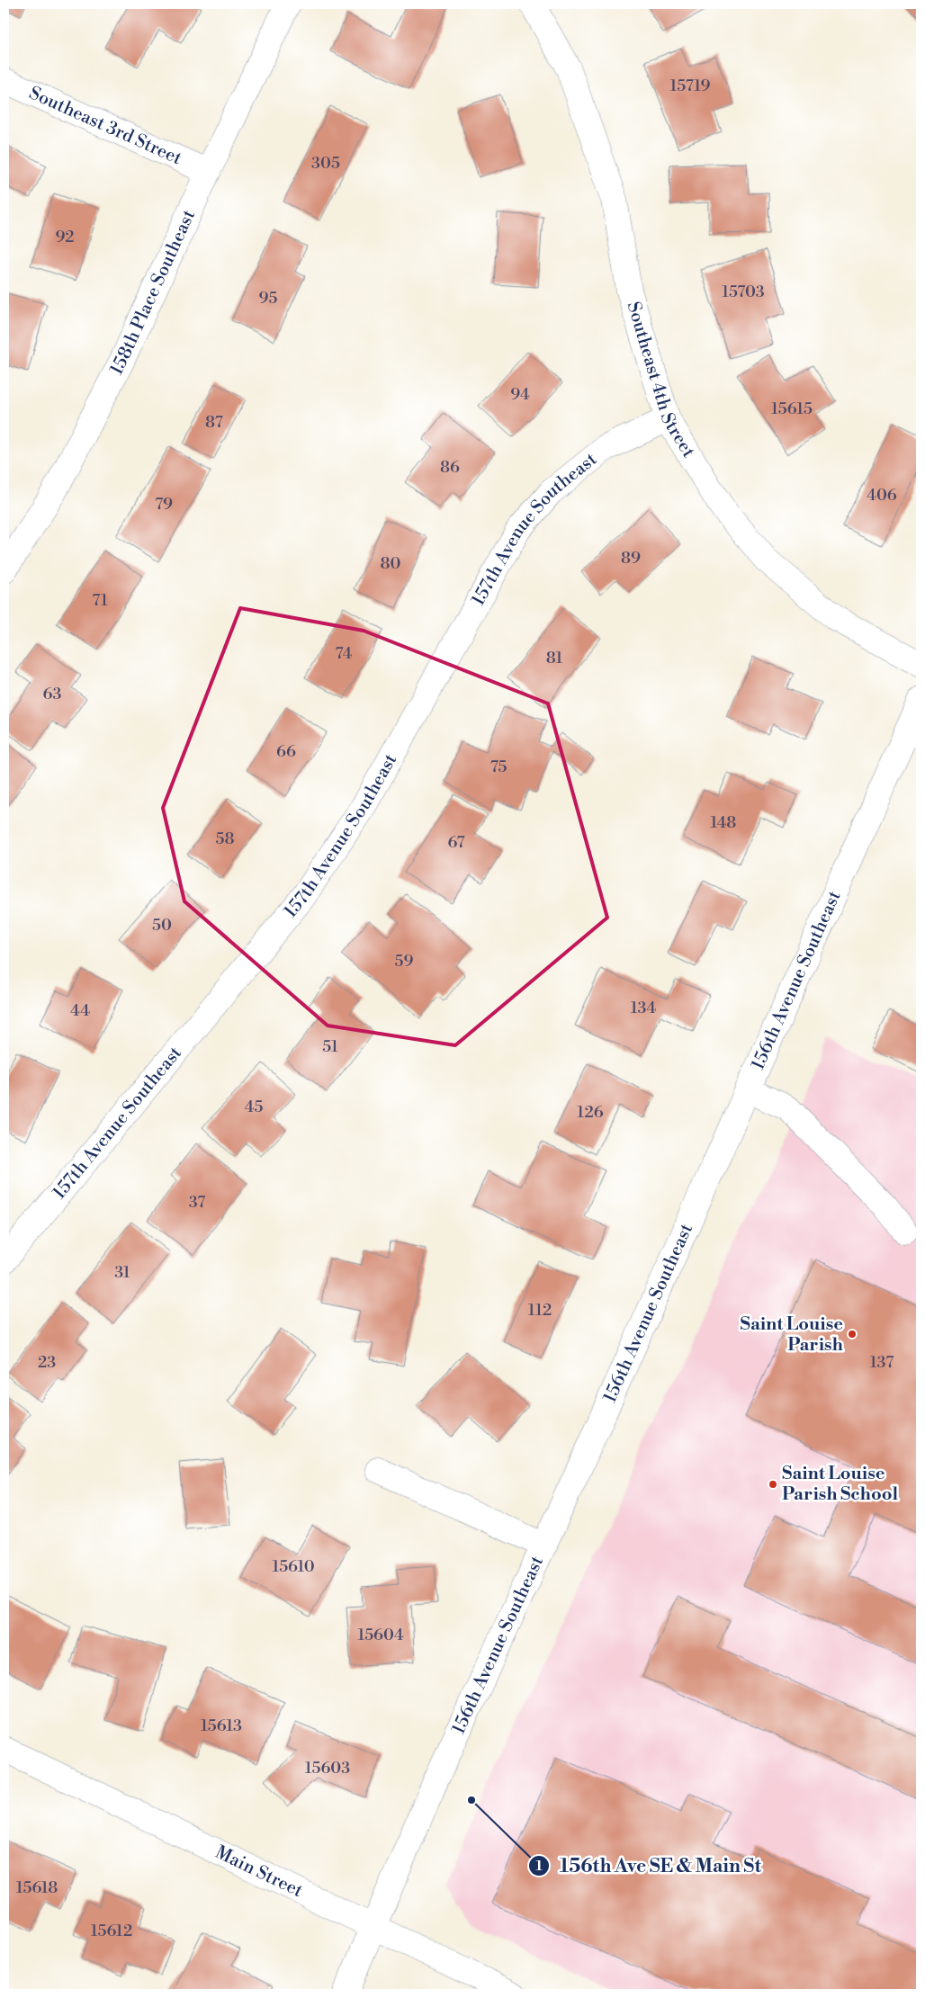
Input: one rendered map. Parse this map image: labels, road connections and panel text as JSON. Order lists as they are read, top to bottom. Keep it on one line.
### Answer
{"streets":{"street":["Southeast 3rd Street","158th Place Southeast","Southeast 4th Street","157th Avenue Southeast","156th Avenue Southeast","Main Street"]},"crossings":[["Southeast 3rd Street","158th Place Southeast"],["Southeast 4th Street","157th Avenue Southeast"],["156th Avenue Southeast","Main Street"]],"places":["Saint Louise Parish","Saint Louise Parish School","156th Ave SE & Main St"],"house_numbers":["15719","305","92","15703","95","94","15615","87","86","406","79","89","80","71","74","81","63","66","75","148","58","67","50","59","134","44","51","45","126","37","31","112","23","137","15610","15604","15613","15603","15618","15612"]}
